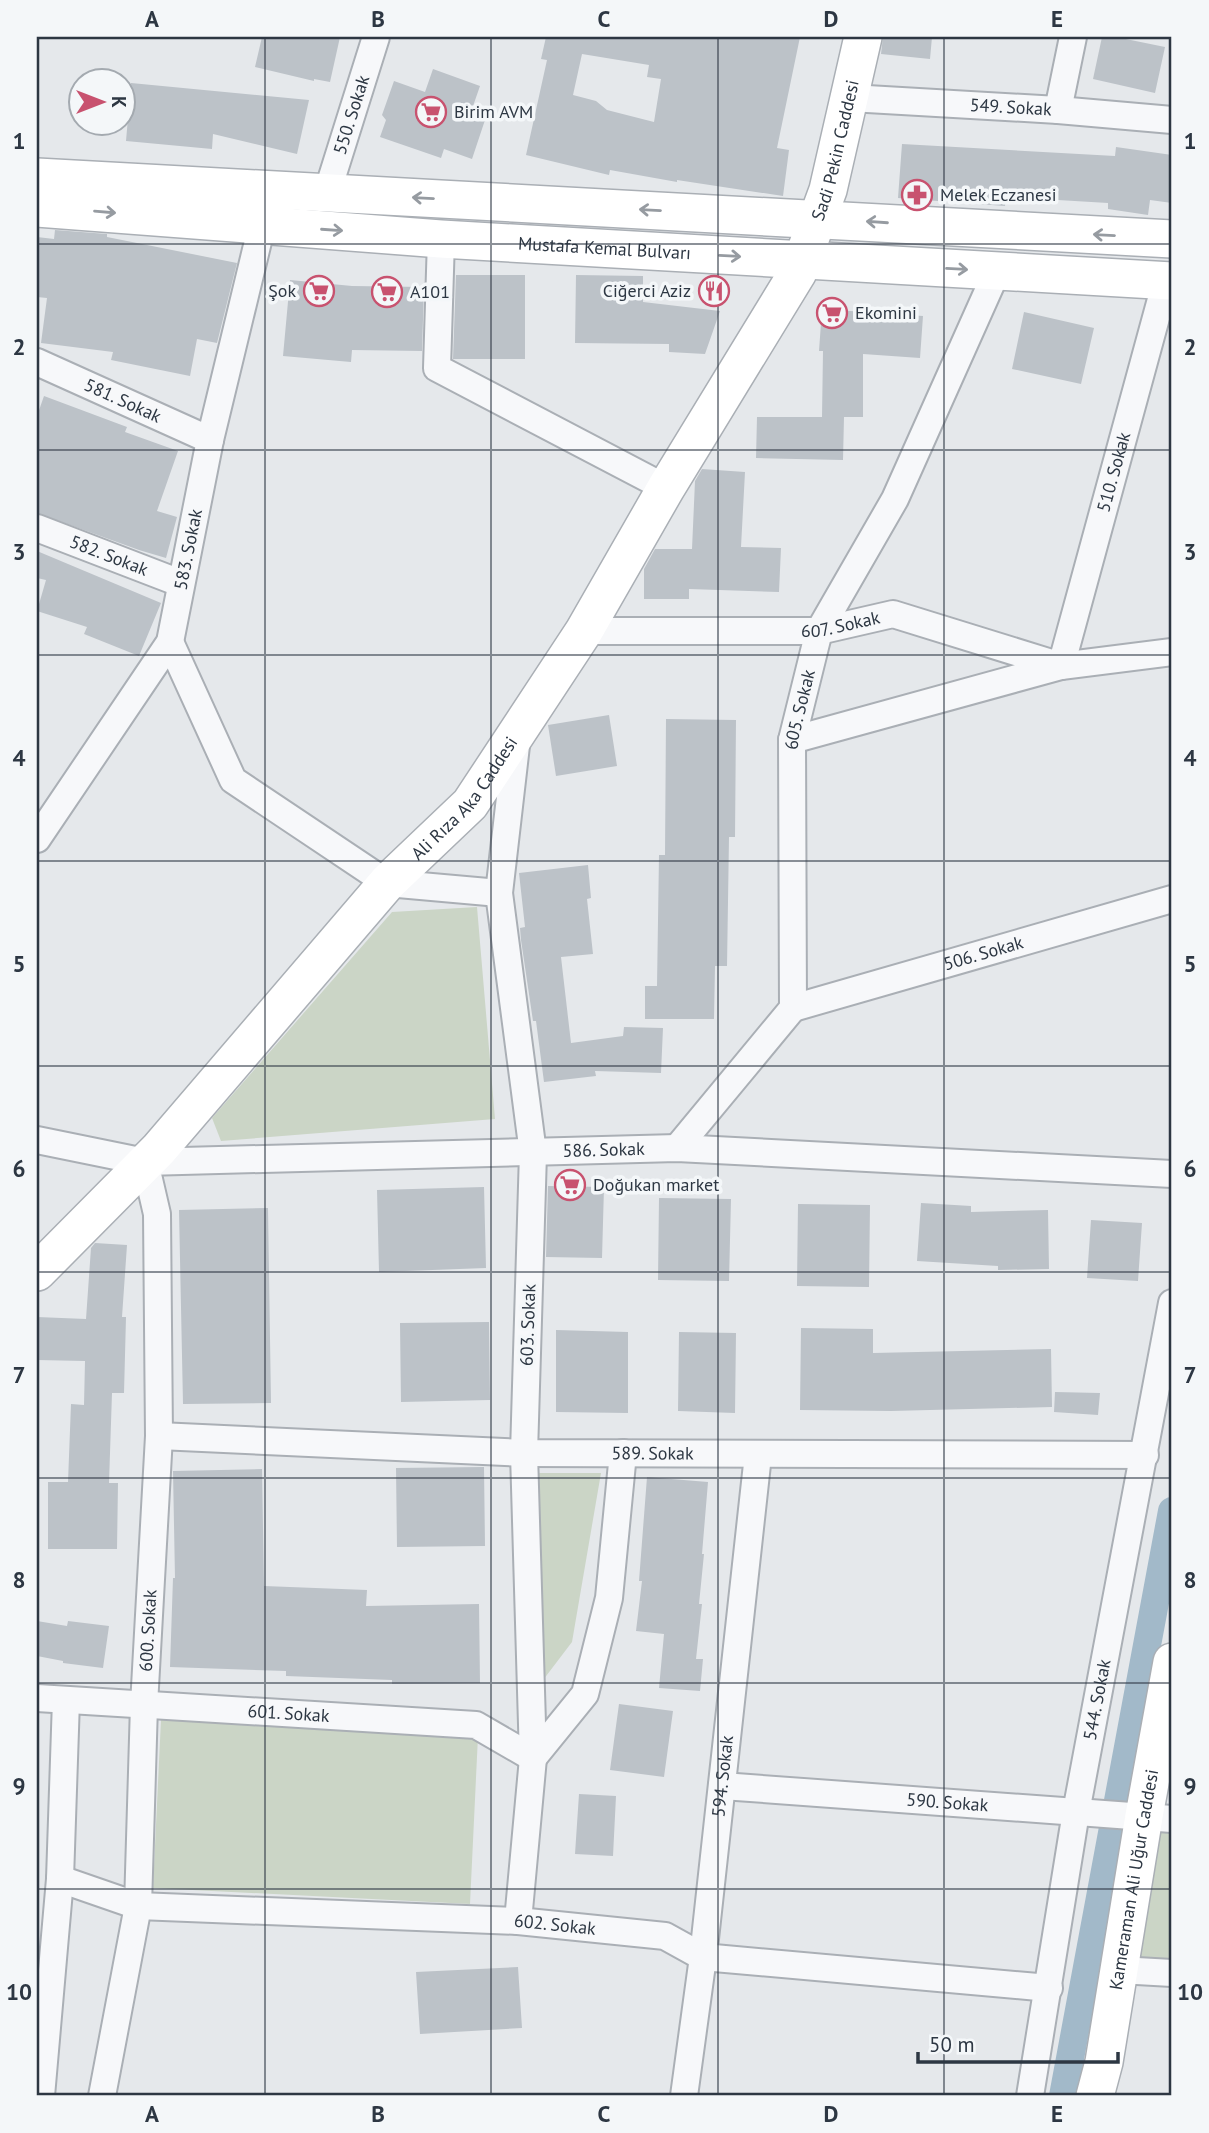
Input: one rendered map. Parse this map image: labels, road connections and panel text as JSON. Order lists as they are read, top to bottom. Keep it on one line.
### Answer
{"streets":{"main road":["Sadi Pekin Caddesi","Mustafa Kemal Bulvarı","Ali Rıza Aka Caddesi","Kameraman Ali Uğur Caddesi"],"street":["549. Sokak","550. Sokak","581. Sokak","510. Sokak","583. Sokak","582. Sokak","607. Sokak","605. Sokak","506. Sokak","586. Sokak","603. Sokak","589. Sokak","600. Sokak","544. Sokak","601. Sokak","594. Sokak","590. Sokak","602. Sokak"]},"crossings":[["549. Sokak","Sadi Pekin Caddesi"],["Sadi Pekin Caddesi","Mustafa Kemal Bulvarı"],["Sadi Pekin Caddesi","Ali Rıza Aka Caddesi"],["Mustafa Kemal Bulvarı","510. Sokak"],["Mustafa Kemal Bulvarı","583. Sokak"],["Mustafa Kemal Bulvarı","605. Sokak"],["Mustafa Kemal Bulvarı","Ali Rıza Aka Caddesi"],["581. Sokak","583. Sokak"],["510. Sokak","607. Sokak"],["583. Sokak","582. Sokak"],["607. Sokak","605. Sokak"],["607. Sokak","Ali Rıza Aka Caddesi"],["605. Sokak","506. Sokak"],["Ali Rıza Aka Caddesi","586. Sokak"],["Ali Rıza Aka Caddesi","603. Sokak"],["Ali Rıza Aka Caddesi","600. Sokak"],["586. Sokak","603. Sokak"],["586. Sokak","600. Sokak"],["603. Sokak","589. Sokak"],["603. Sokak","601. Sokak"],["603. Sokak","602. Sokak"],["589. Sokak","600. Sokak"],["589. Sokak","544. Sokak"],["589. Sokak","594. Sokak"],["600. Sokak","601. Sokak"],["600. Sokak","602. Sokak"],["544. Sokak","590. Sokak"],["544. Sokak","602. Sokak"],["594. Sokak","590. Sokak"],["594. Sokak","602. Sokak"],["590. Sokak","Kameraman Ali Uğur Caddesi"]],"places":{"supermarket":["Birim AVM","Şok","A101","Ekomini","Doğukan market"],"pharmacy":["Melek Eczanesi"],"restaurant":["Ciğerci Aziz"]},"scale_bar":"50 m","north":"right","grid":{"columns":["A","B","C","D","E"],"rows":["1","2","3","4","5","6","7","8","9","10"]}}
